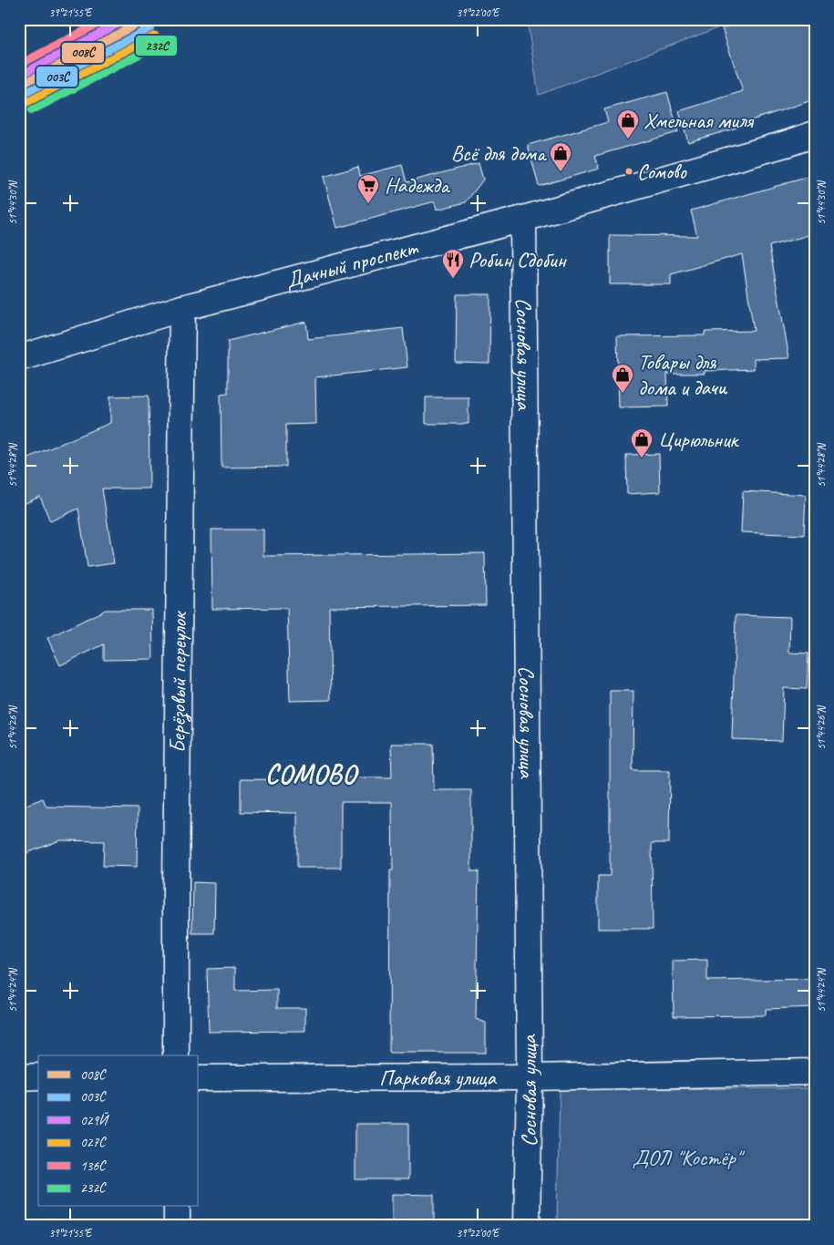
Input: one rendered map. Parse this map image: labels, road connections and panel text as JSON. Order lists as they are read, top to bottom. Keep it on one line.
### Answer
{"streets":{"street":["Дачный проспект","Сосновая улица","Берёзовый переулок","Парковая улица"]},"crossings":[["Дачный проспект","Сосновая улица"],["Дачный проспект","Берёзовый переулок"],["Сосновая улица","Парковая улица"]],"districts":["СОМОВО"],"parks":["ДОЛ \"Костёр\""],"places":{"shop":["Хмельная миля","Всё для дома","Товары для дома и дачи","Цирюльник"],"other":["Сомово"],"supermarket":["Надежда"],"restaurant":["Робин Сдобин"]},"lines":["transit line 008С","transit line 029Й","transit line 136С","transit line 003С","transit line 027С","transit line 232C"],"legend":["008С","003С","029Й","027С","136С","232C"],"coordinates":["39°21'55\"E","39°22'00\"E","51°44'30\"N","51°44'28\"N","51°44'26\"N","51°44'24\"N"]}
